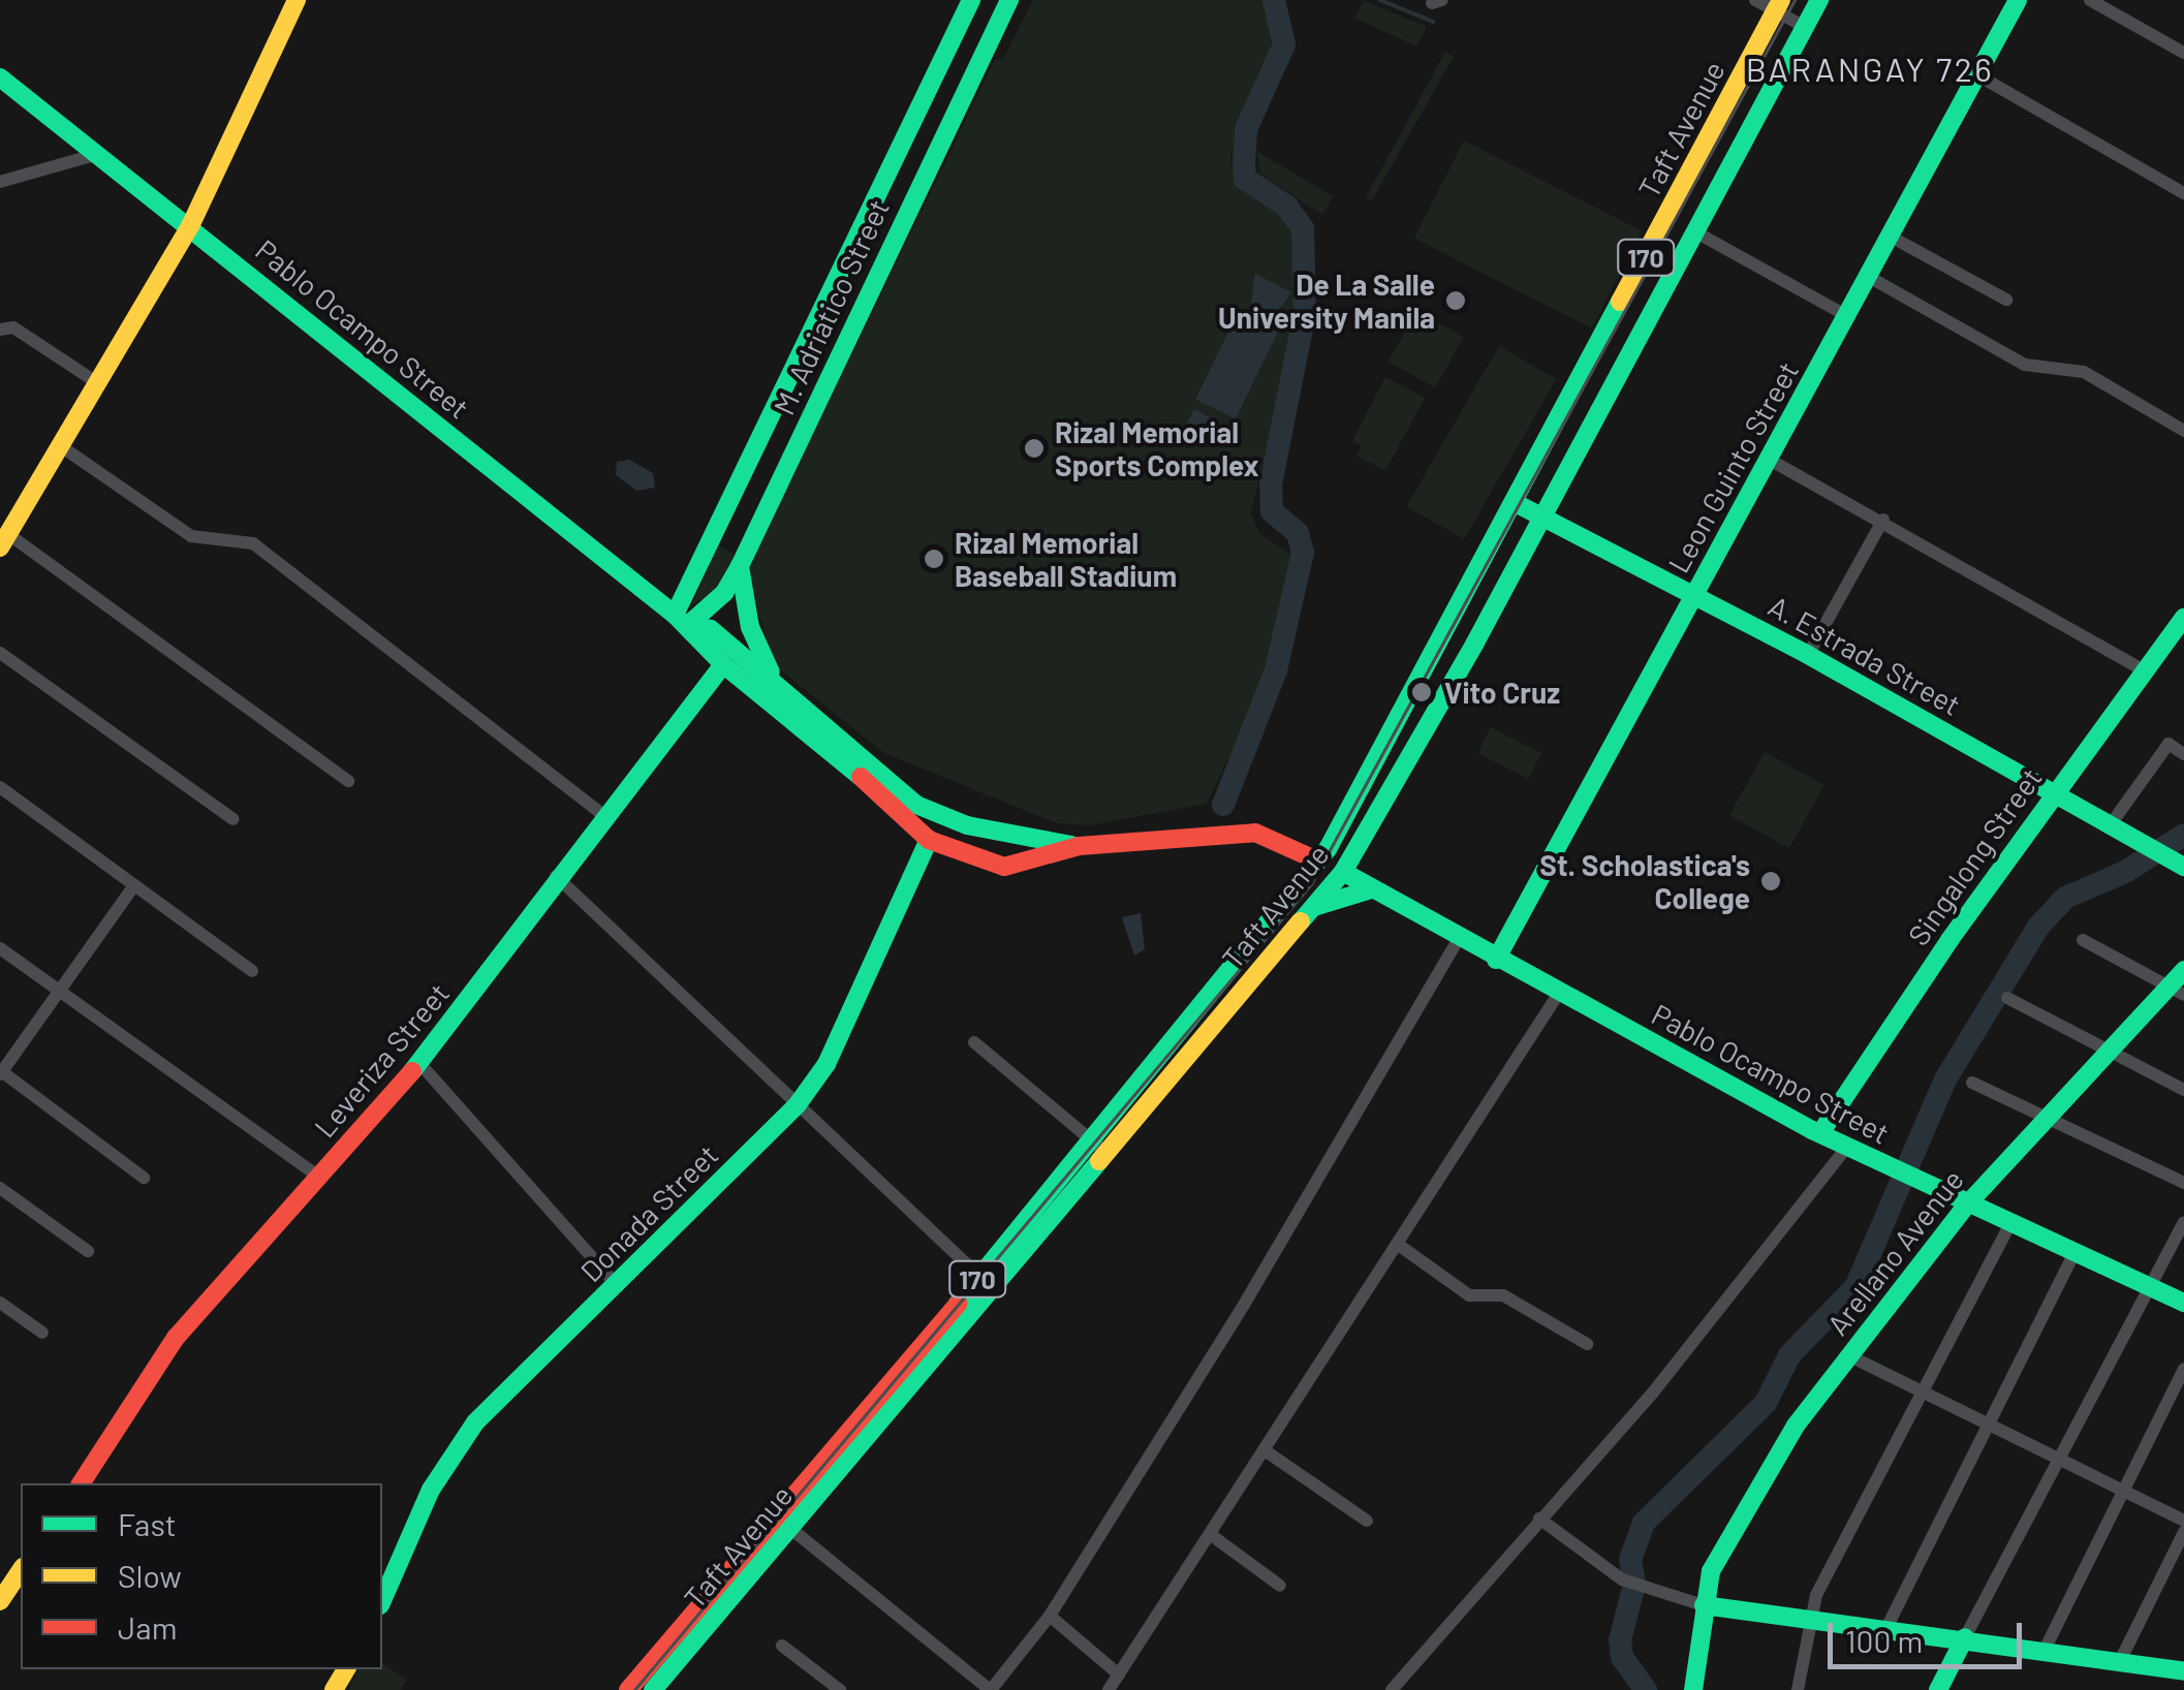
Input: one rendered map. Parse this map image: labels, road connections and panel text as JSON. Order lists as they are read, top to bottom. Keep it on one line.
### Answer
{"streets":{"main road":["Taft Avenue","170","M. Adriatico Street","Pablo Ocampo Street","Leon Guinto Street","A. Estrada Street","Singalong Street","Leveriza Street","Donada Street","Arellano Avenue"]},"crossings":[["Taft Avenue","Pablo Ocampo Street"],["Taft Avenue","A. Estrada Street"],["M. Adriatico Street","Pablo Ocampo Street"],["Pablo Ocampo Street","Leon Guinto Street"],["Pablo Ocampo Street","Singalong Street"],["Pablo Ocampo Street","Leveriza Street"],["Pablo Ocampo Street","Donada Street"],["Pablo Ocampo Street","Arellano Avenue"],["Leon Guinto Street","A. Estrada Street"],["A. Estrada Street","Singalong Street"]],"districts":["BARANGAY 726"],"places":["De La Salle University Manila","Rizal Memorial Sports Complex","Rizal Memorial Baseball Stadium","Vito Cruz","St. Scholastica's College"],"legend":["Fast","Slow","Jam"],"scale_bar":"100 m"}
